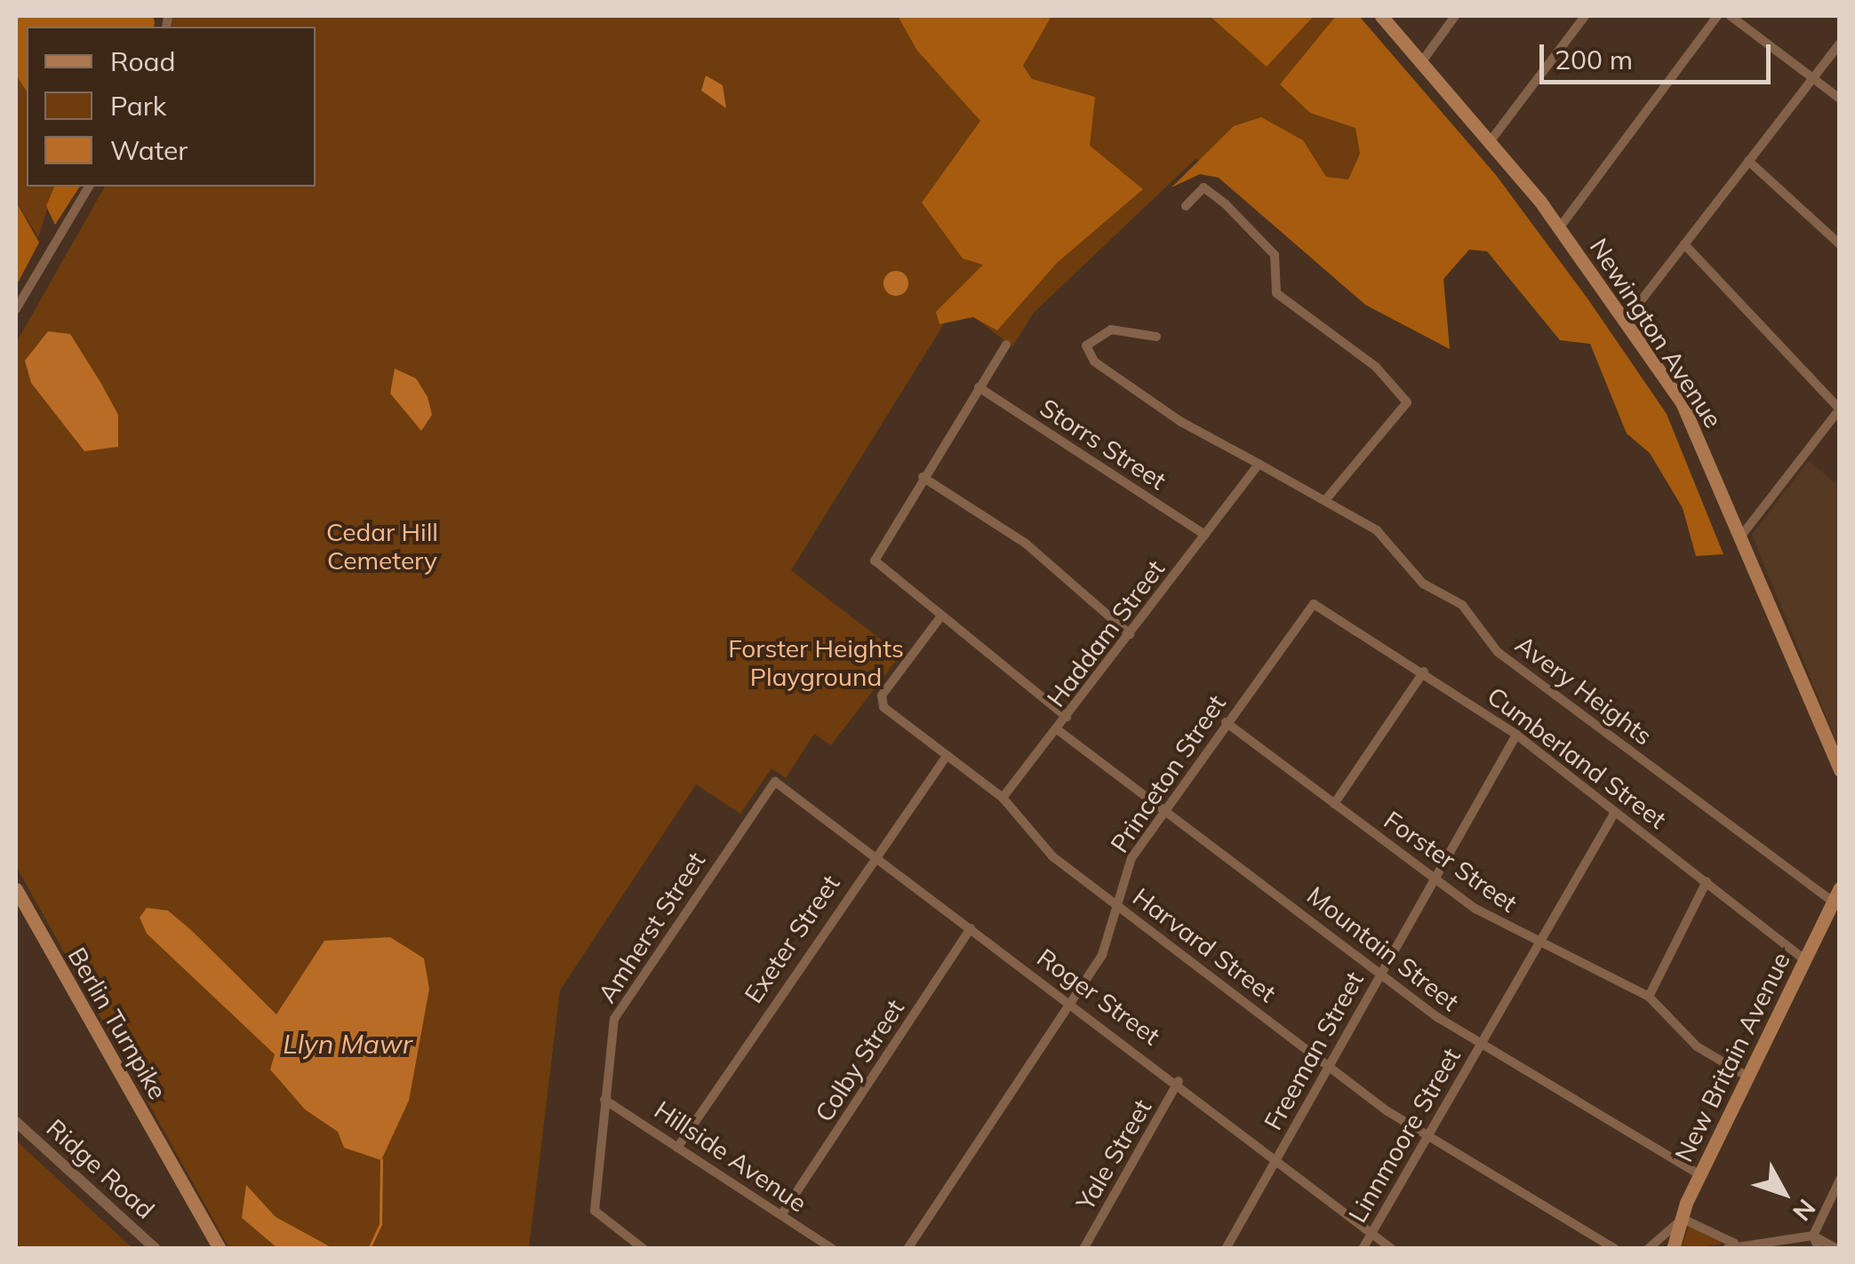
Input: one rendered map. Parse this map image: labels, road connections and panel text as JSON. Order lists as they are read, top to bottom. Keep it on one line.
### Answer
{"streets":{"main road":["Newington Avenue","Berlin Turnpike","New Britain Avenue"],"street":["Storrs Street","Haddam Street","Avery Heights","Cumberland Street","Princeton Street","Forster Street","Amherst Street","Exeter Street","Harvard Street","Mountain Street","Roger Street","Freeman Street","Colby Street","Linnmoore Street","Yale Street","Hillside Avenue","Ridge Road"]},"crossings":[["Storrs Street","Haddam Street"],["Haddam Street","Avery Heights"],["Haddam Street","Harvard Street"],["Haddam Street","Mountain Street"],["Avery Heights","New Britain Avenue"],["Cumberland Street","Princeton Street"],["Cumberland Street","Freeman Street"],["Cumberland Street","New Britain Avenue"],["Cumberland Street","Linnmoore Street"],["Princeton Street","Forster Street"],["Princeton Street","Harvard Street"],["Princeton Street","Mountain Street"],["Princeton Street","Roger Street"],["Forster Street","Freeman Street"],["Forster Street","New Britain Avenue"],["Forster Street","Linnmoore Street"],["Amherst Street","Roger Street"],["Amherst Street","Hillside Avenue"],["Exeter Street","Harvard Street"],["Exeter Street","Roger Street"],["Exeter Street","Hillside Avenue"],["Harvard Street","Freeman Street"],["Harvard Street","Linnmoore Street"],["Mountain Street","Freeman Street"],["Mountain Street","New Britain Avenue"],["Mountain Street","Linnmoore Street"],["Roger Street","Freeman Street"],["Roger Street","Colby Street"],["Roger Street","Linnmoore Street"],["Roger Street","Yale Street"],["Colby Street","Hillside Avenue"]],"water":["Llyn Mawr"],"parks":["Cedar Hill Cemetery","Forster Heights Playground"],"legend":["Road","Park","Water"],"scale_bar":"200 m","north":"bottom right"}
